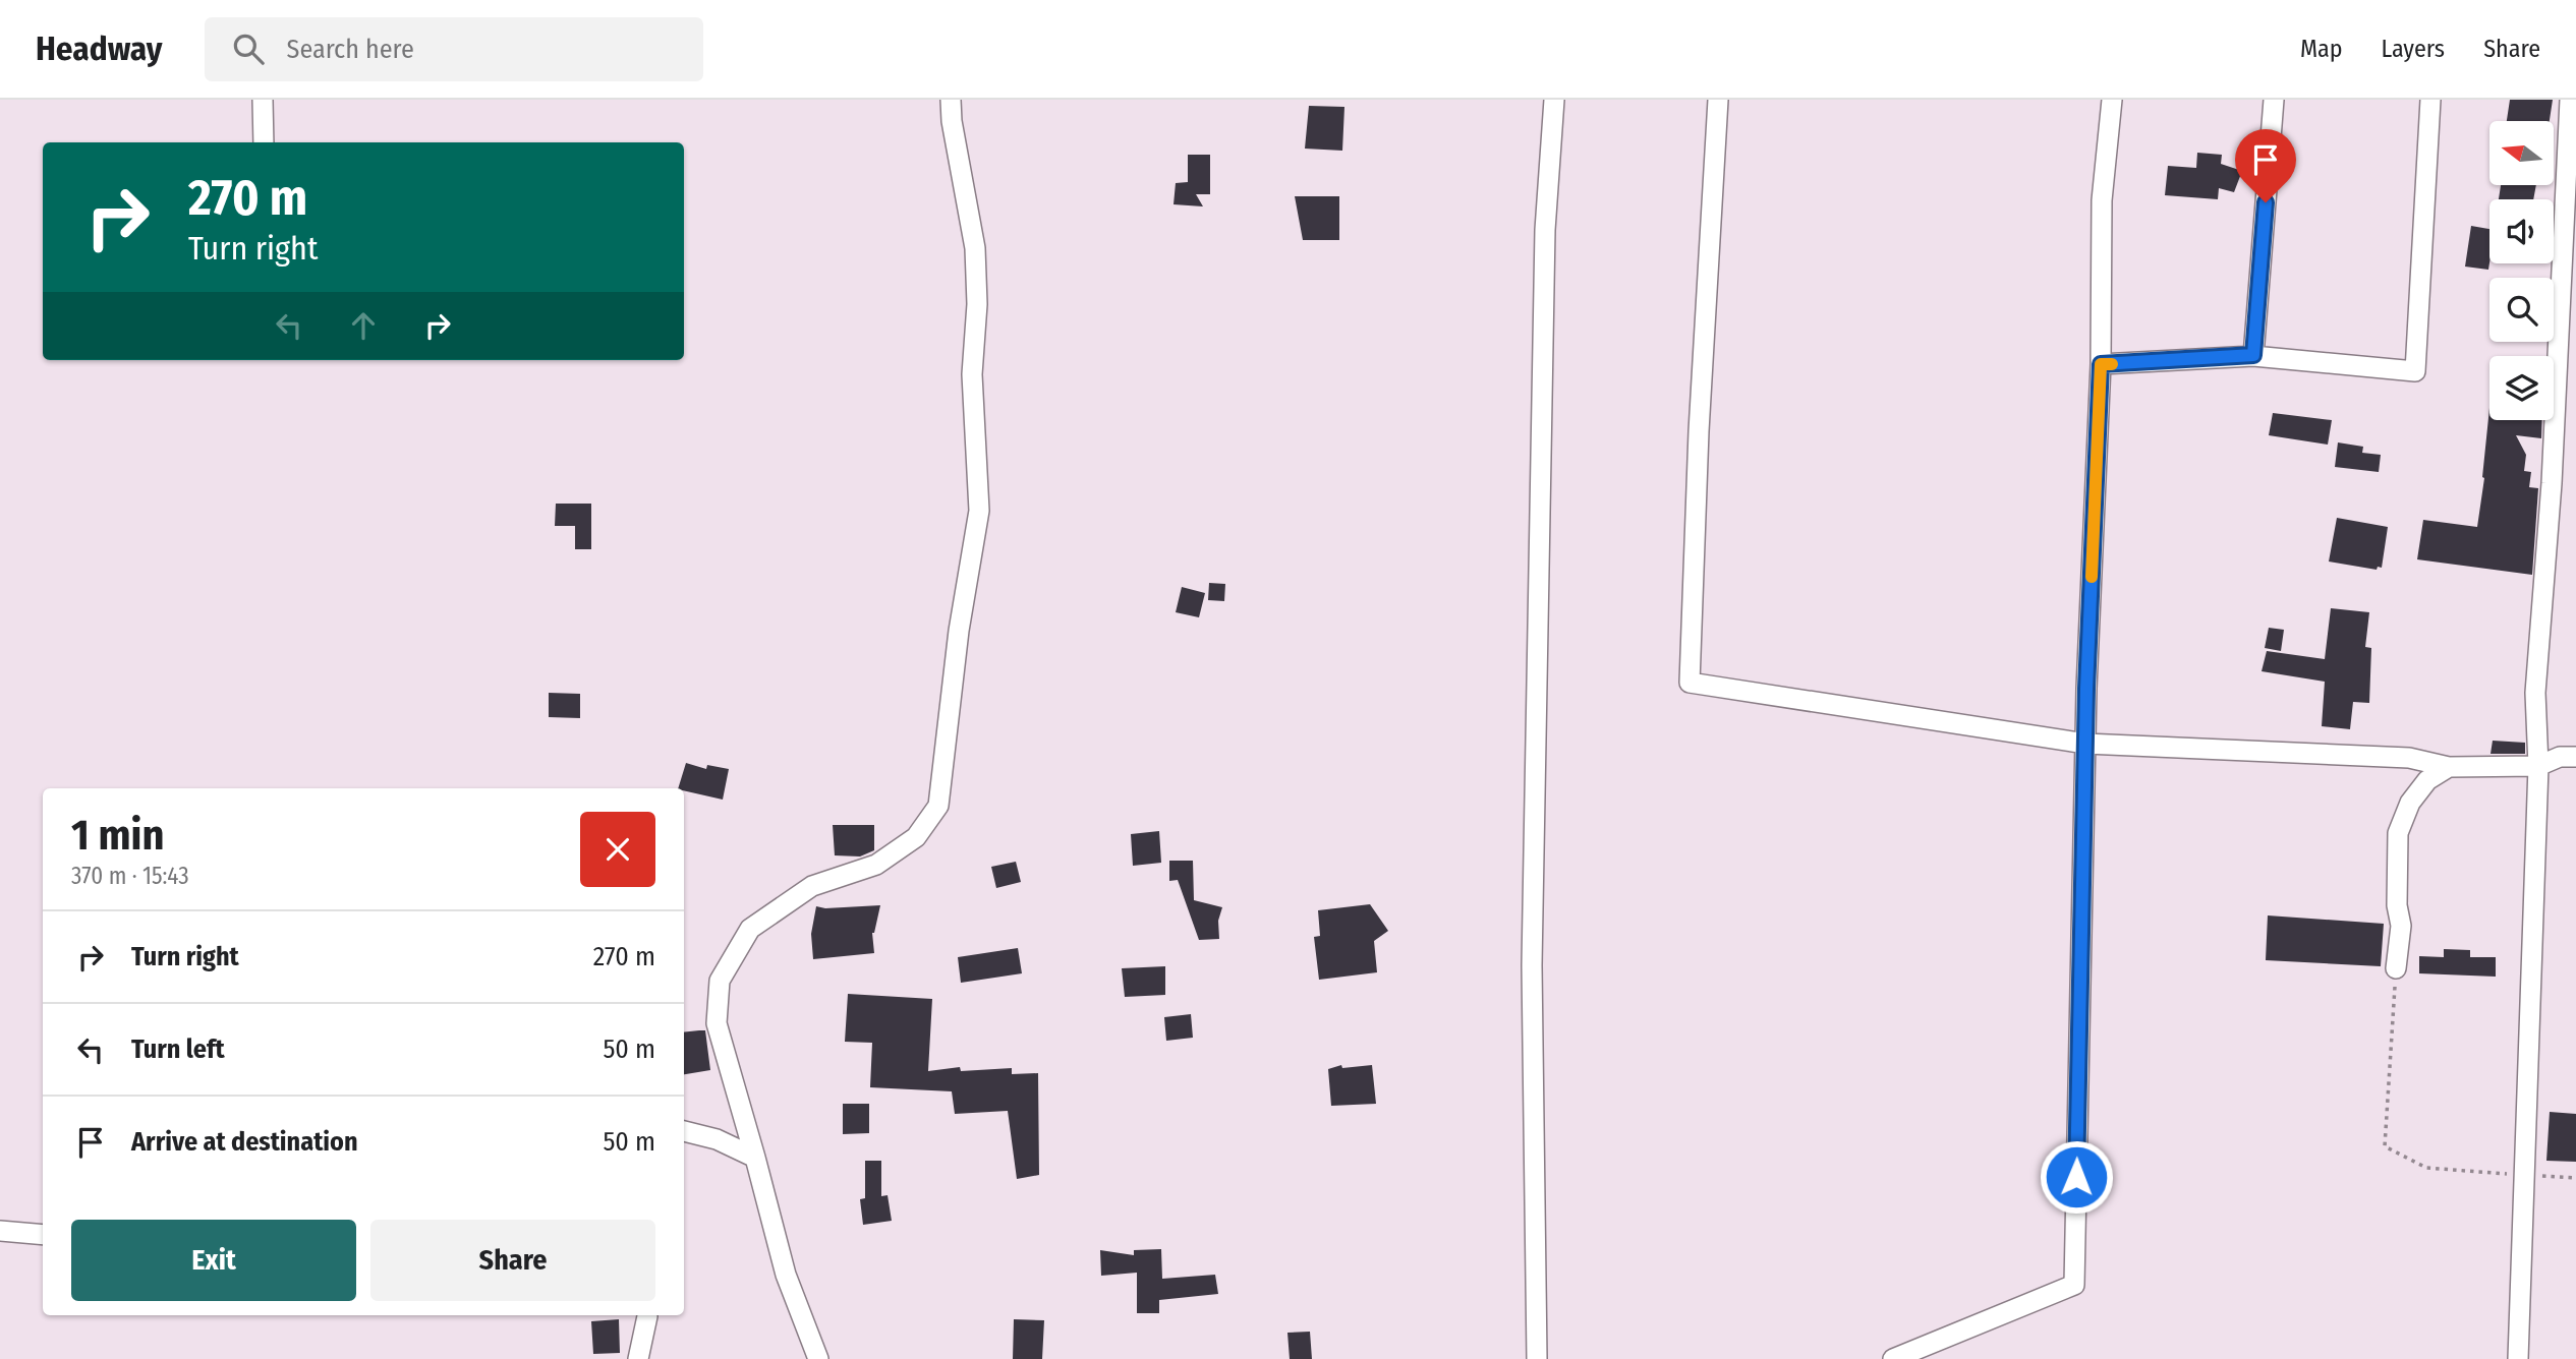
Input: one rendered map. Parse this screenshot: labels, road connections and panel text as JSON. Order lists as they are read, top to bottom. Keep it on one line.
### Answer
{"north":"left","page":{"header":"Headway","search":"Search here","nav":["Map","Layers","Share"],"turn":["270 m","Turn right"],"heading":["1 min","370 m · 15:43"],"list":[{"name":"Turn right","value":"270 m"},{"name":"Turn left","value":"50 m"},{"name":"Arrive at destination","value":"50 m"}],"buttons":["Exit","Share"]}}
